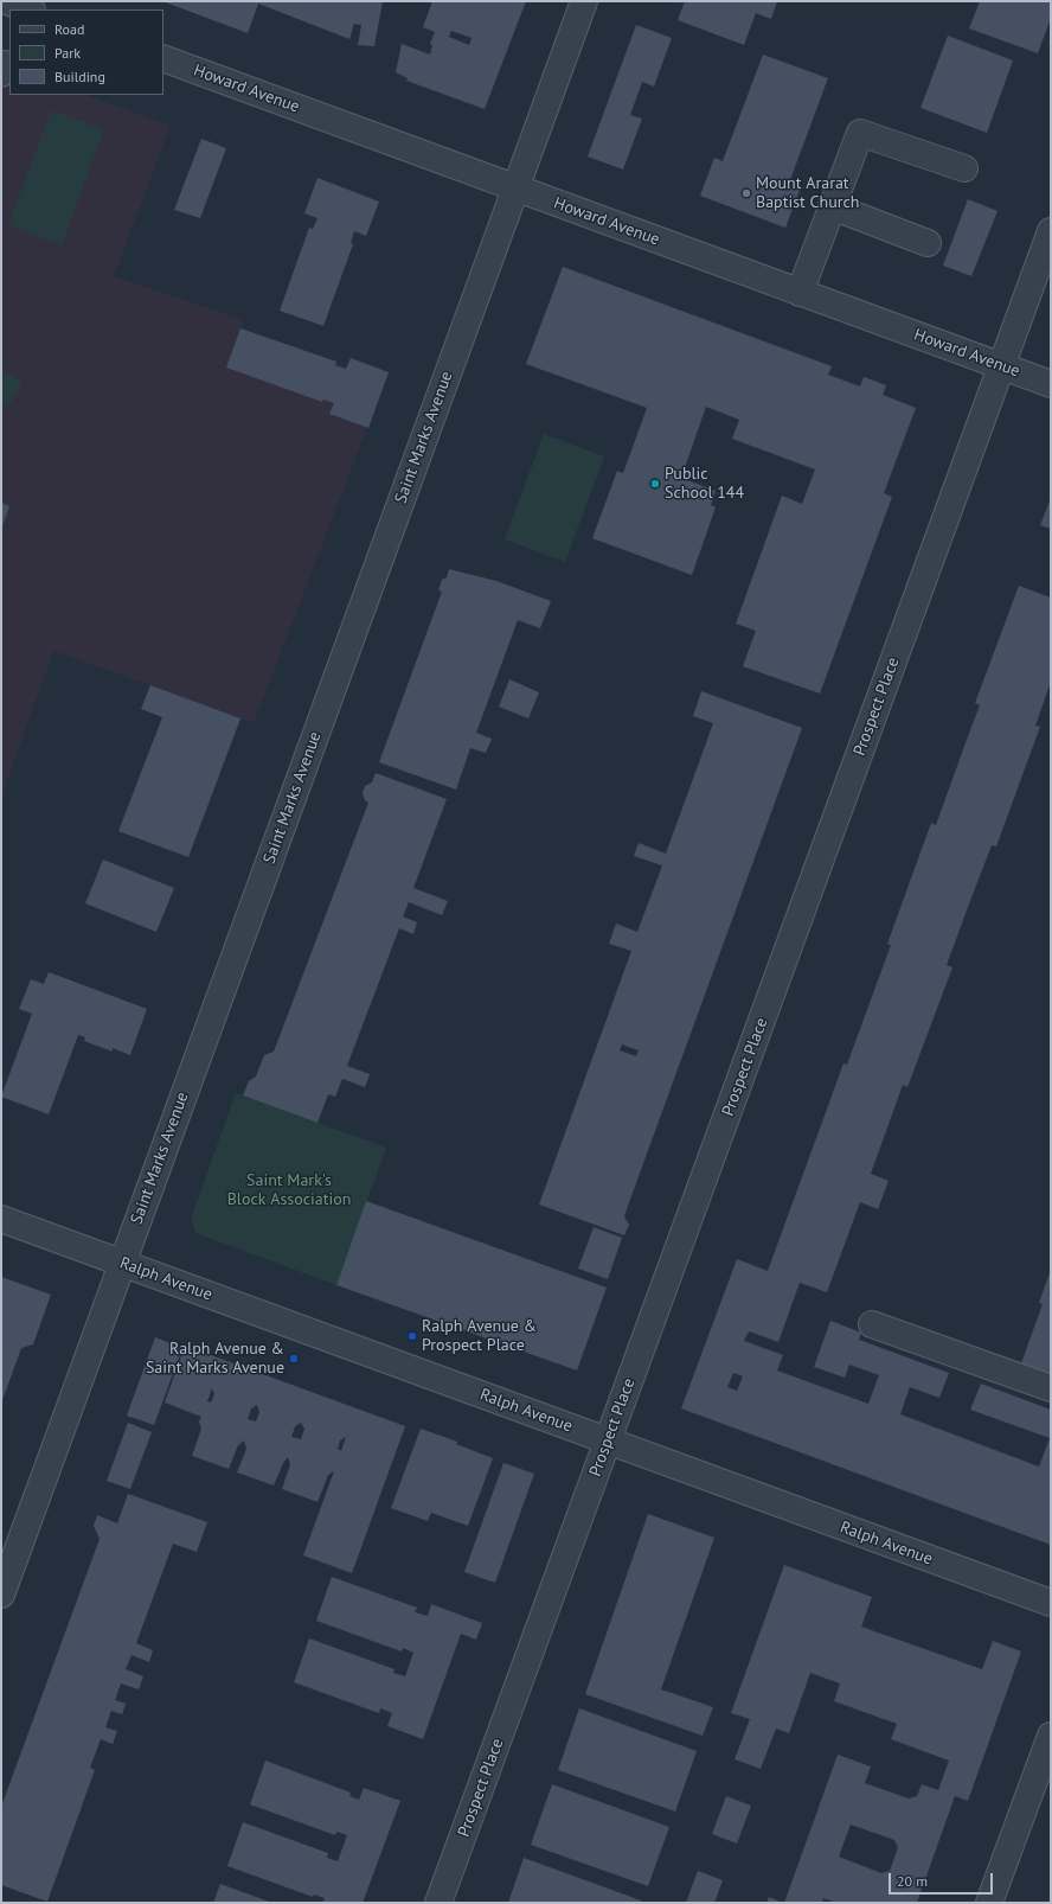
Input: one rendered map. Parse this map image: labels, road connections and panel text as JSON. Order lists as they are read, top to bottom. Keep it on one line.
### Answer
{"streets":{"street":["Howard Avenue","Saint Marks Avenue","Prospect Place","Ralph Avenue"]},"crossings":[["Howard Avenue","Saint Marks Avenue"],["Howard Avenue","Prospect Place"],["Saint Marks Avenue","Ralph Avenue"],["Prospect Place","Ralph Avenue"]],"parks":["Saint Mark's Block Association"],"places":["Mount Ararat Baptist Church","Public School 144","Ralph Avenue & Prospect Place","Ralph Avenue & Saint Marks Avenue"],"legend":["Road","Park","Building"],"scale_bar":"20 m"}
